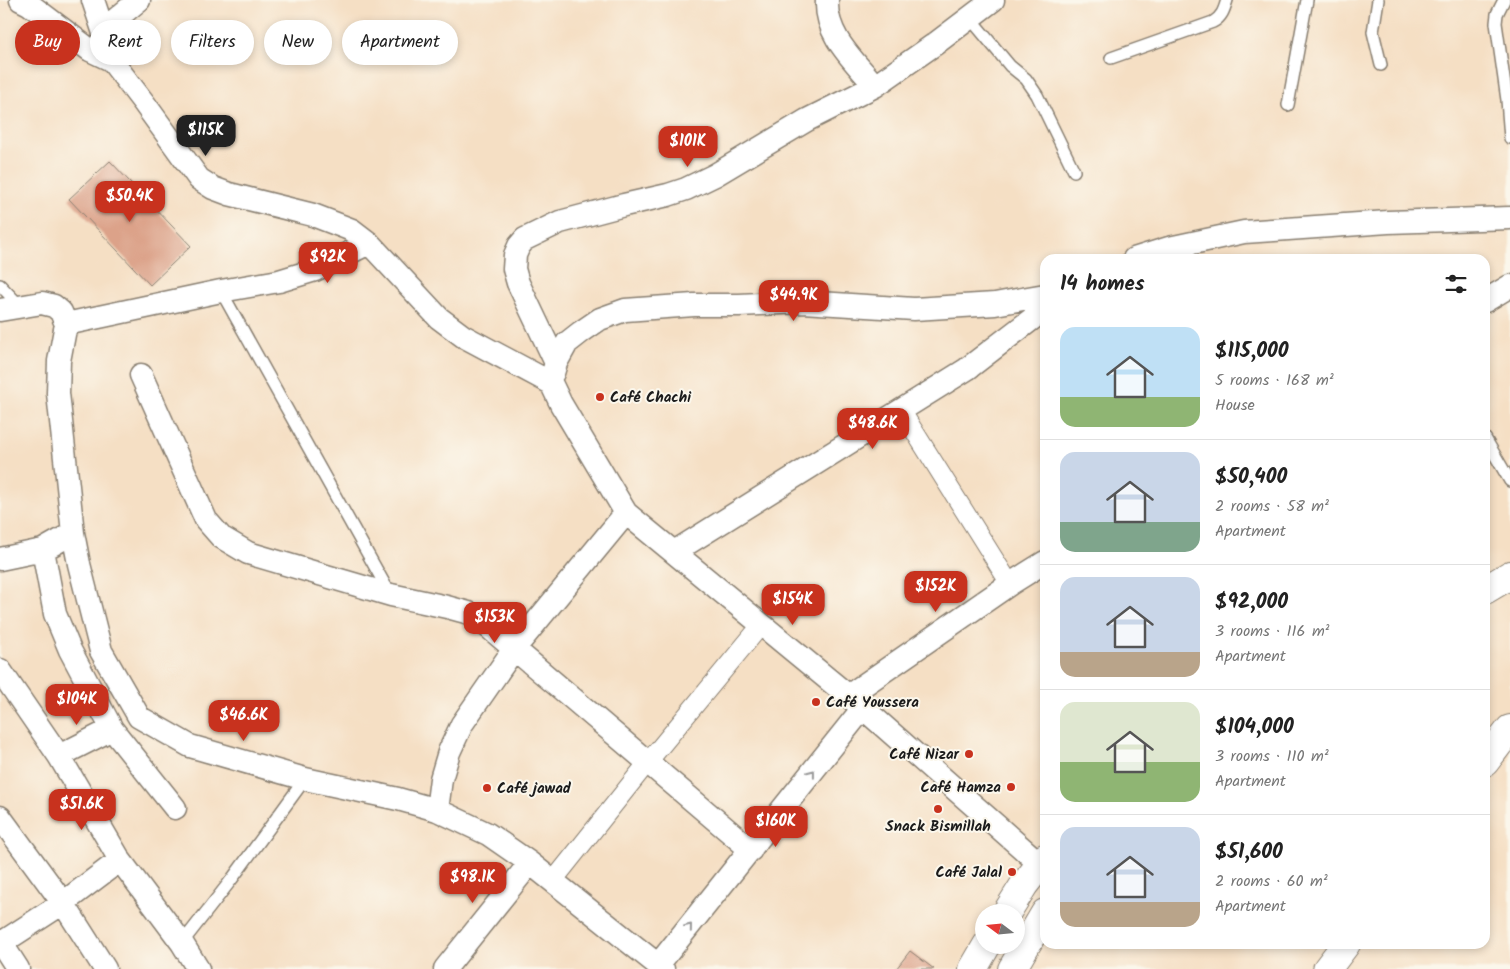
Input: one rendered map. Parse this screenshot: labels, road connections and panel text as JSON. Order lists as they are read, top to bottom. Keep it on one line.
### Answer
{"places":["Café Chachi","Café Youssera","Café Nizar","Café Hamza","Café jawad","Snack Bismillah","Café Jalal"],"north":"left","page":{"chip":["Buy","Rent","Filters","New","Apartment"],"price":["$115K","$101K","$50.4K","$92K","$44.9K","$48.6K","$152K","$154K","$153K","$104K","$46.6K","$51.6K","$160K","$98.1K"],"heading":"14 homes","list":[{"name":"$115,000","note":"5 rooms · 168 m² · House"},{"name":"$50,400","note":"2 rooms · 58 m² · Apartment"},{"name":"$92,000","note":"3 rooms · 116 m² · Apartment"},{"name":"$104,000","note":"3 rooms · 110 m² · Apartment"},{"name":"$51,600","note":"2 rooms · 60 m² · Apartment"}]}}
